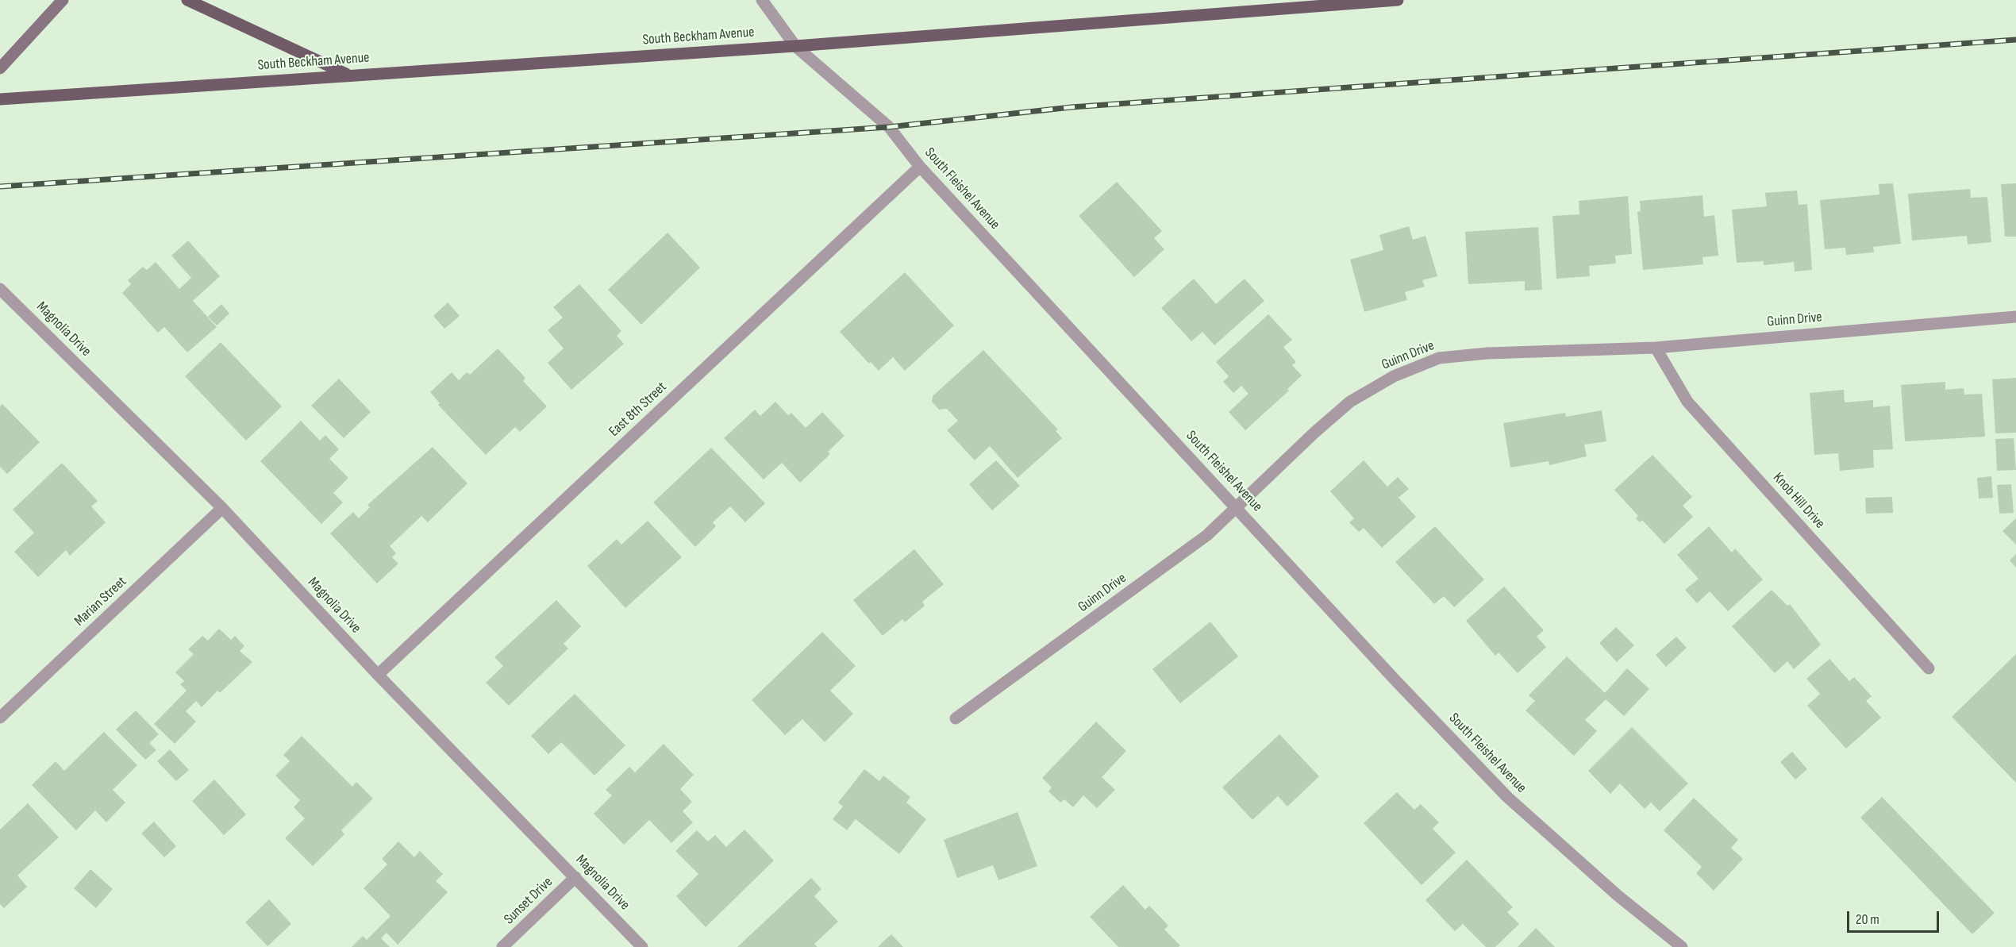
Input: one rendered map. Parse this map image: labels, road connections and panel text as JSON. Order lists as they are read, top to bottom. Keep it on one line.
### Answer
{"streets":{"main road":["South Beckham Avenue"],"street":["South Fleishel Avenue","Guinn Drive","Magnolia Drive","East 8th Street","Knob Hill Drive","Marian Street","Sunset Drive"]},"crossings":[["South Beckham Avenue","South Fleishel Avenue"],["South Fleishel Avenue","Guinn Drive"],["South Fleishel Avenue","East 8th Street"],["Guinn Drive","Knob Hill Drive"],["Magnolia Drive","East 8th Street"],["Magnolia Drive","Marian Street"],["Magnolia Drive","Sunset Drive"]],"scale_bar":"20 m"}
